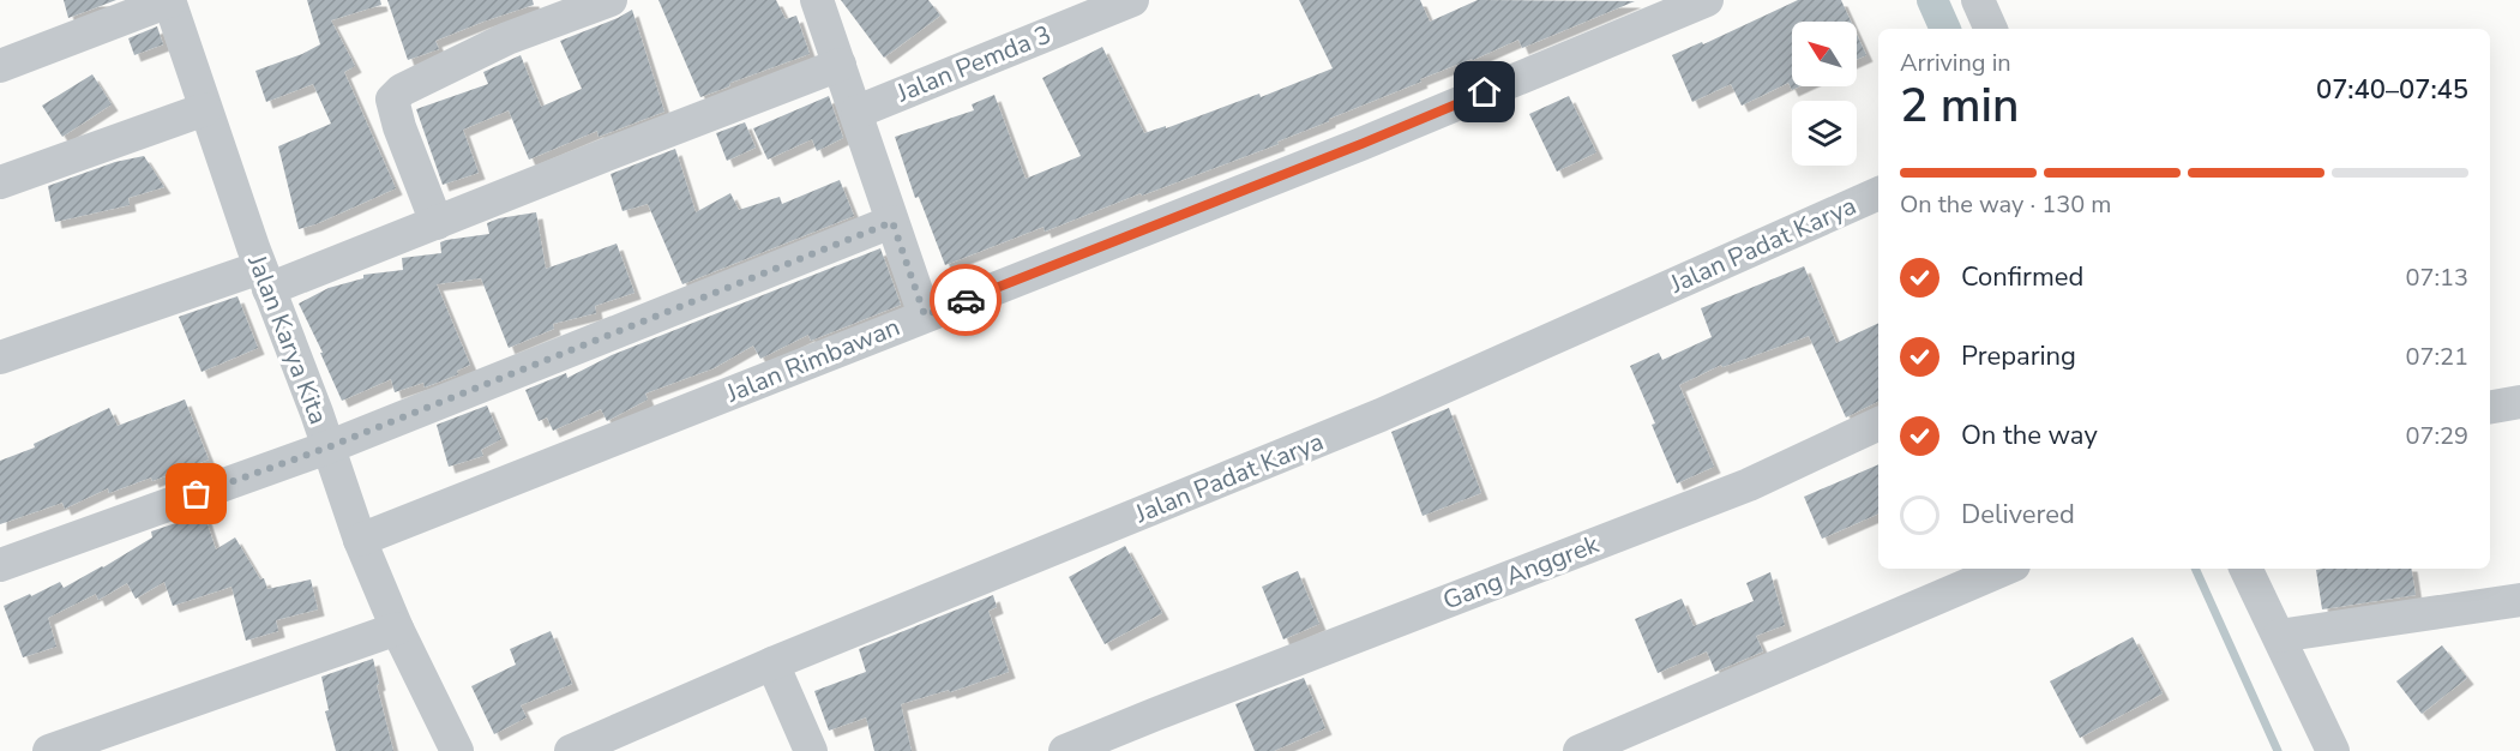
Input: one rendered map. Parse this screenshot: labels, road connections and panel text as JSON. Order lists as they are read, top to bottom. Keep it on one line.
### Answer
{"streets":{"street":["Jalan Pemda 3","Jalan Padat Karya","Jalan Karya Kita","Jalan Rimbawan","Gang Anggrek"]},"crossings":[["Jalan Karya Kita","Jalan Rimbawan"]],"north":"top left","page":{"heading":["2 min","Arriving in","07:40–07:45"],"bar":"On the way · 130 m","list":[["Confirmed","07:13"],["Preparing","07:21"],["On the way","07:29"],"Delivered"]}}
